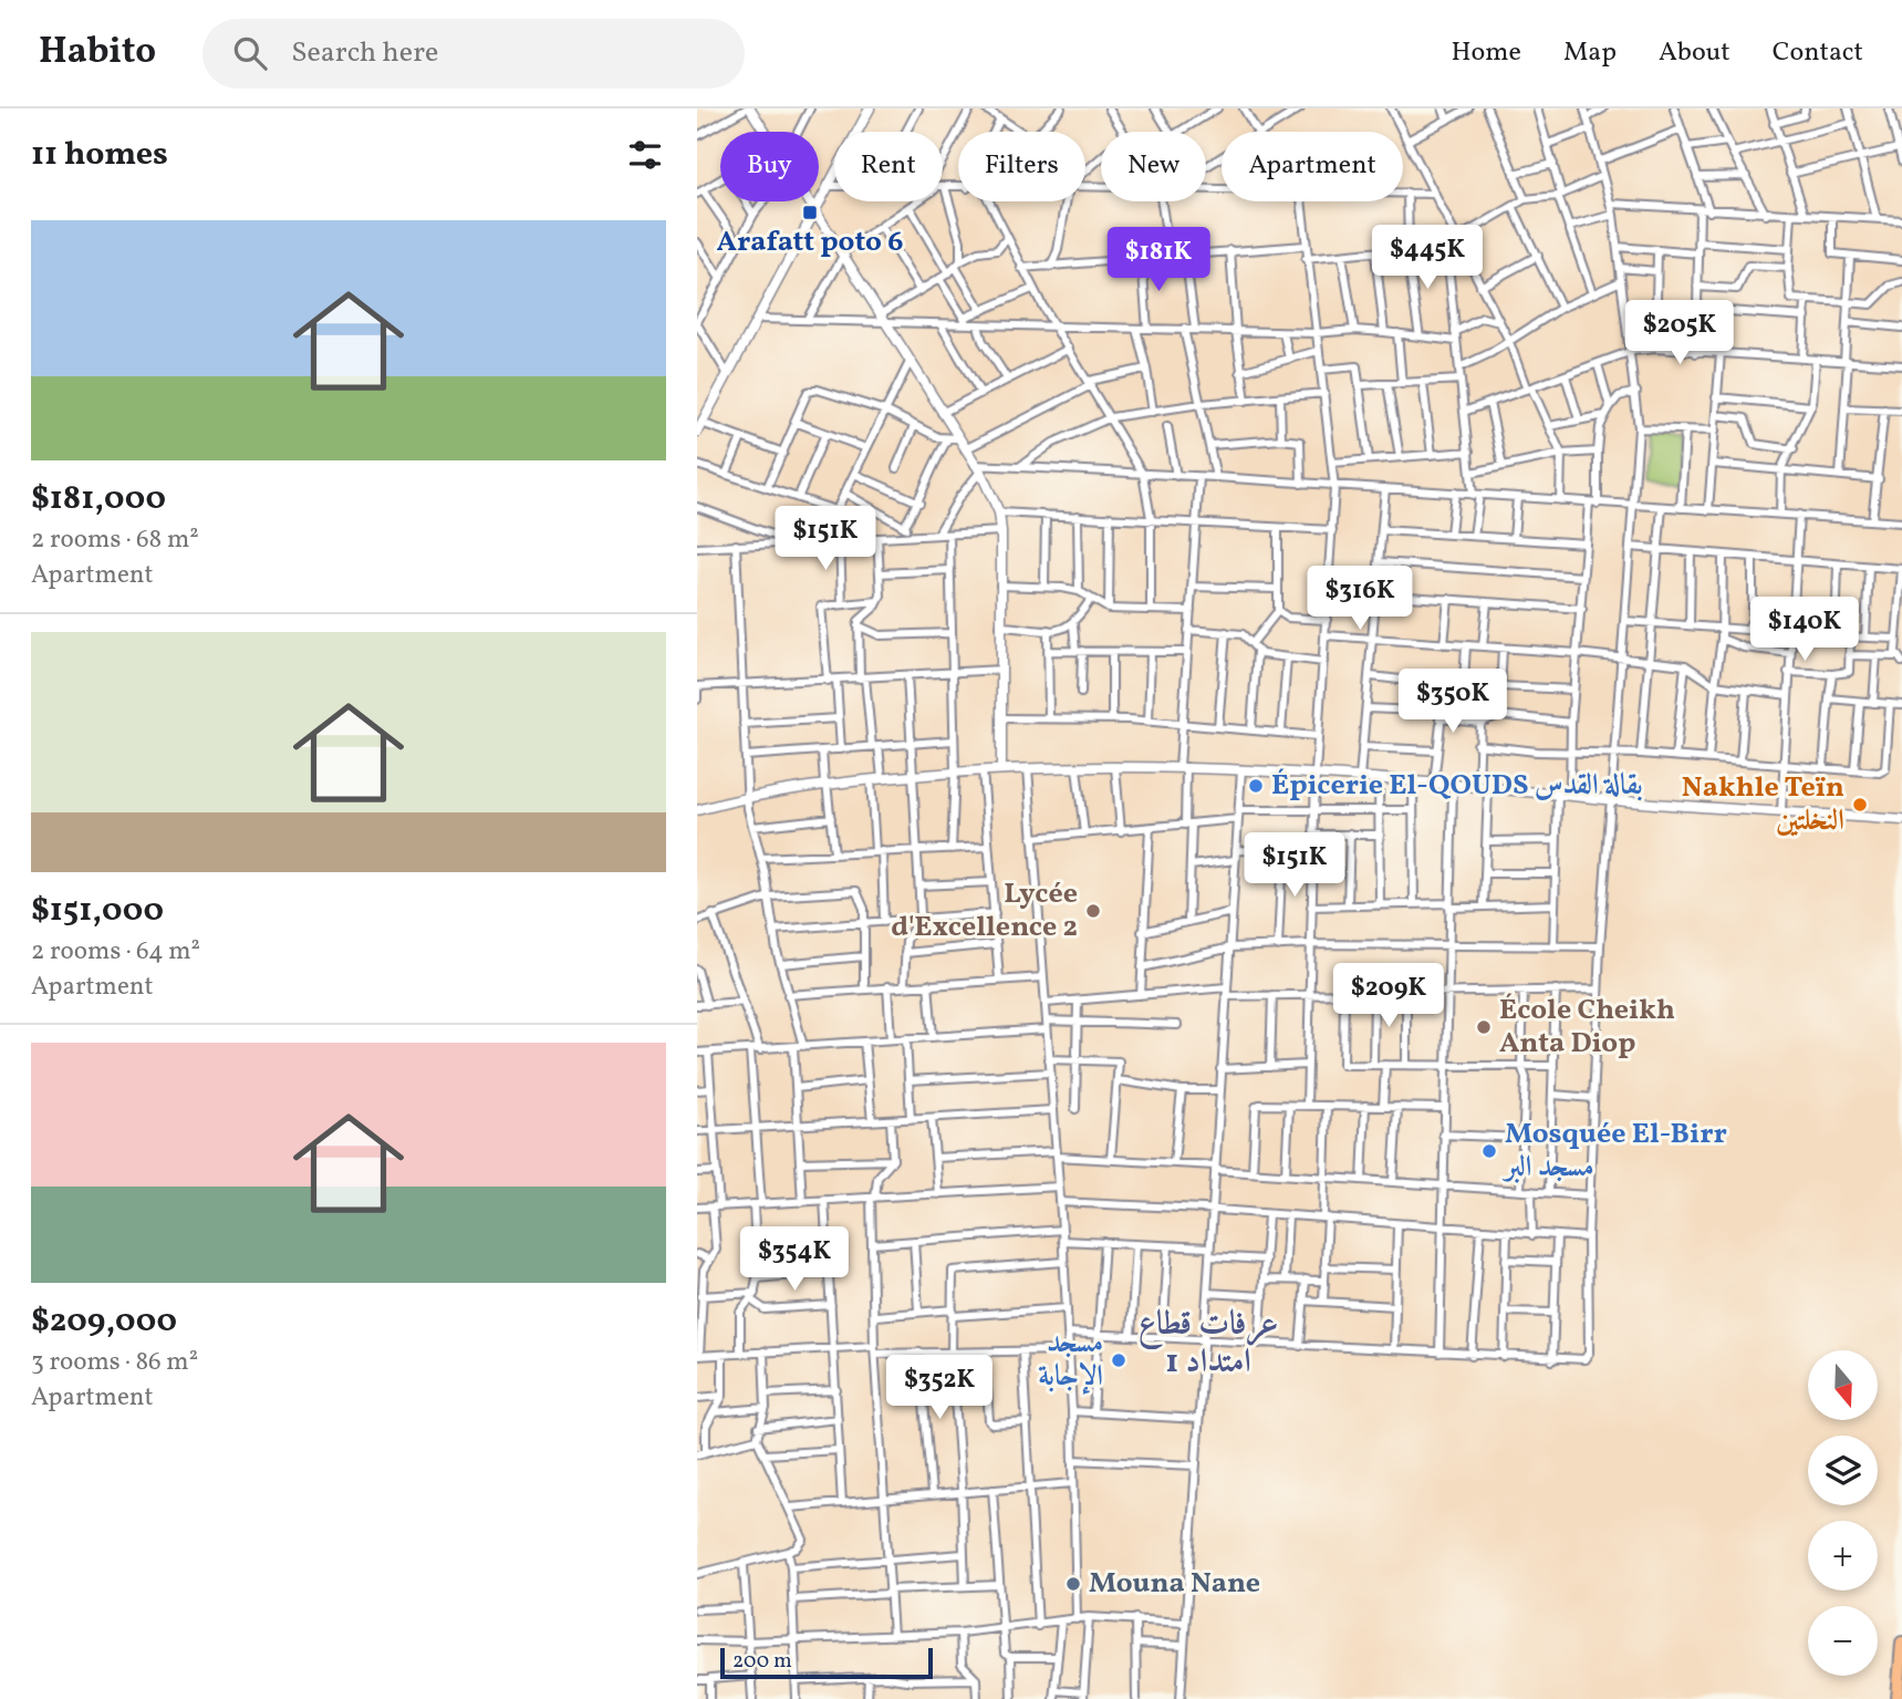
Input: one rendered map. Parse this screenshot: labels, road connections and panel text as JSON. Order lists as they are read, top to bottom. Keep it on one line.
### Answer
{"districts":["عرفات قطاع 1 امتداد"],"places":{"transit":["Arafatt poto 6"],"other":["Épicerie El-QOUDS بقالة القدس","Nakhle Teïn النخلتين","Lycée d'Excellence 2","École Cheikh Anta Diop","Mosquée El-Birr مسجد البر","مسجد الإجابة","Mouna Nane"]},"scale_bar":"200 m","north":"bottom","page":{"header":"Habito","search":"Search here","nav":["Home","Map","About","Contact"],"heading":"11 homes","chip":["Buy","Rent","Filters","New","Apartment"],"list":[{"name":"$181,000","note":"2 rooms · 68 m² · Apartment"},{"name":"$151,000","note":"2 rooms · 64 m² · Apartment"},{"name":"$209,000","note":"3 rooms · 86 m² · Apartment"}],"price":["$445K","$181K","$205K","$151K","$316K","$140K","$350K","$151K","$209K","$354K","$352K"],"map_buttons":["+","−"],"scale":"200 m"}}
